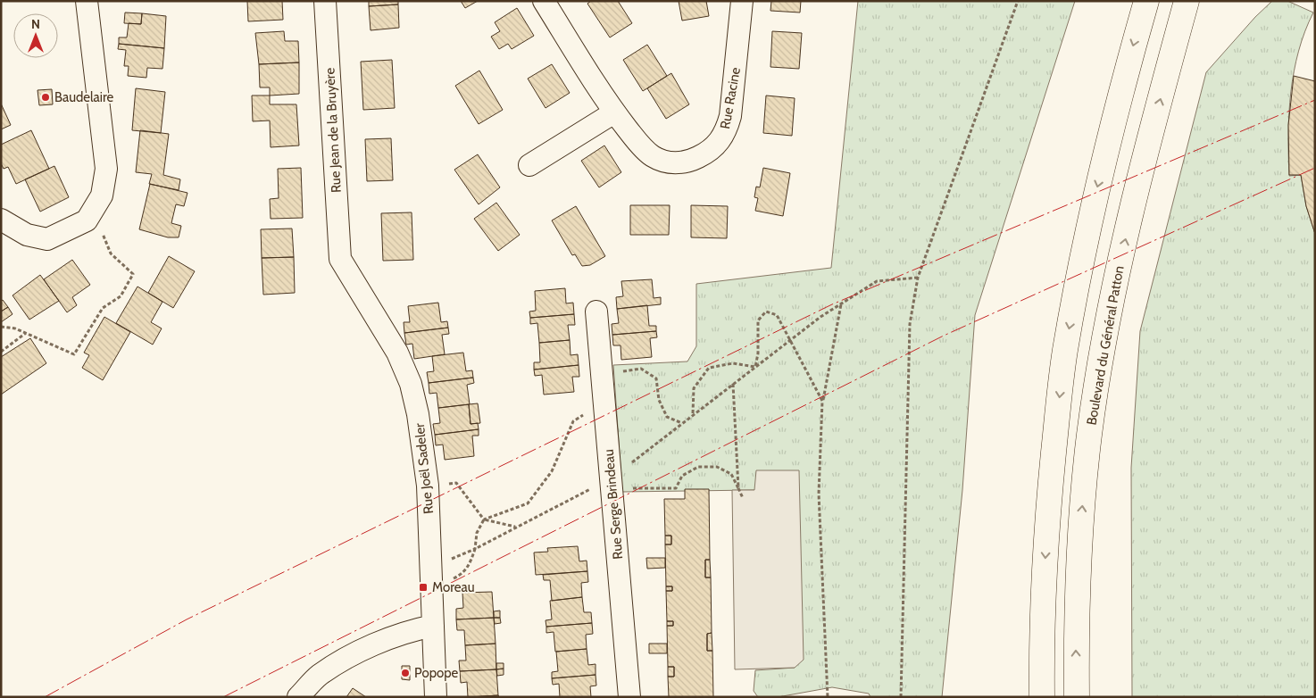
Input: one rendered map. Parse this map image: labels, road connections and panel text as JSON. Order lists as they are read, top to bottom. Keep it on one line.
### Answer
{"streets":{"highway":["Boulevard du Général Patton"],"street":["Rue Racine","Rue Jean de la Bruyère","Rue Joël Sadeler","Rue Serge Brindeau"]},"crossings":[["Rue Jean de la Bruyère","Rue Joël Sadeler"]],"places":{"other":["Baudelaire","Popope"],"transit":["Moreau"]},"north":"top"}
